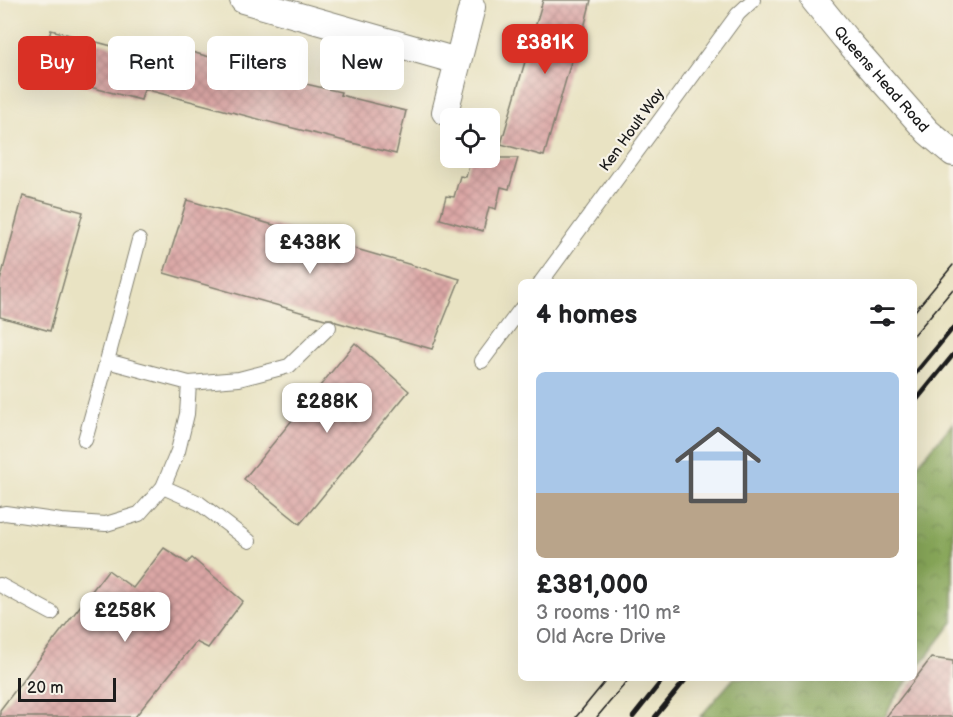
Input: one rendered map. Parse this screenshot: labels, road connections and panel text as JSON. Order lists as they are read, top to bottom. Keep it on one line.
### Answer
{"streets":{"street":["Queens Head Road"],"lane":["Ken Hoult Way"]},"scale_bar":"20 m","page":{"price":["£381K","£438K","£288K","£258K"],"chip":["Buy","Rent","Filters","New"],"heading":"4 homes","list":[{"name":"£381,000","note":"3 rooms · 110 m² · Old Acre Drive"}],"scale":"20 m"}}
